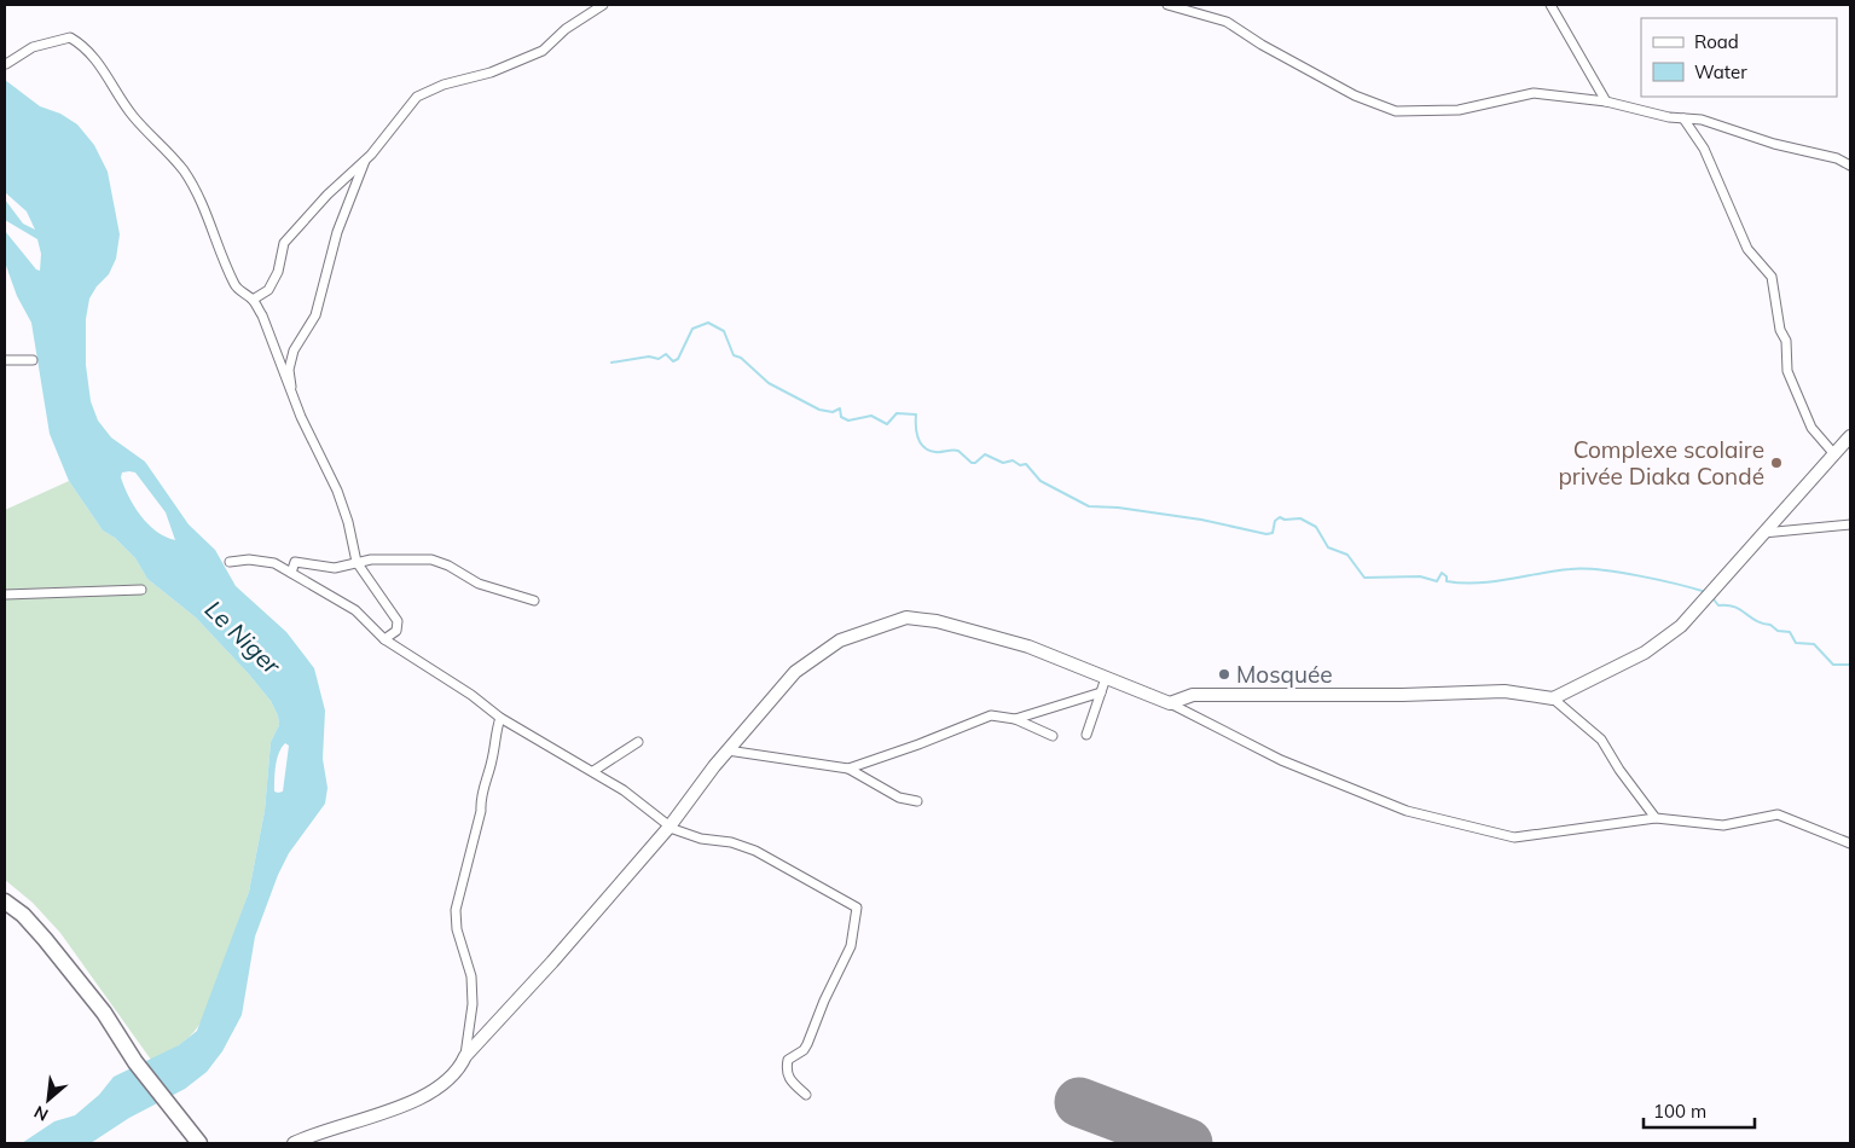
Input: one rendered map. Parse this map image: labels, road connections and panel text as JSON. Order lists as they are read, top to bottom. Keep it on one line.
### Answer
{"water":["Le Niger"],"places":["Complexe scolaire privée Diaka Condé","Mosquée"],"legend":["Road","Water"],"scale_bar":"100 m","north":"bottom left"}
